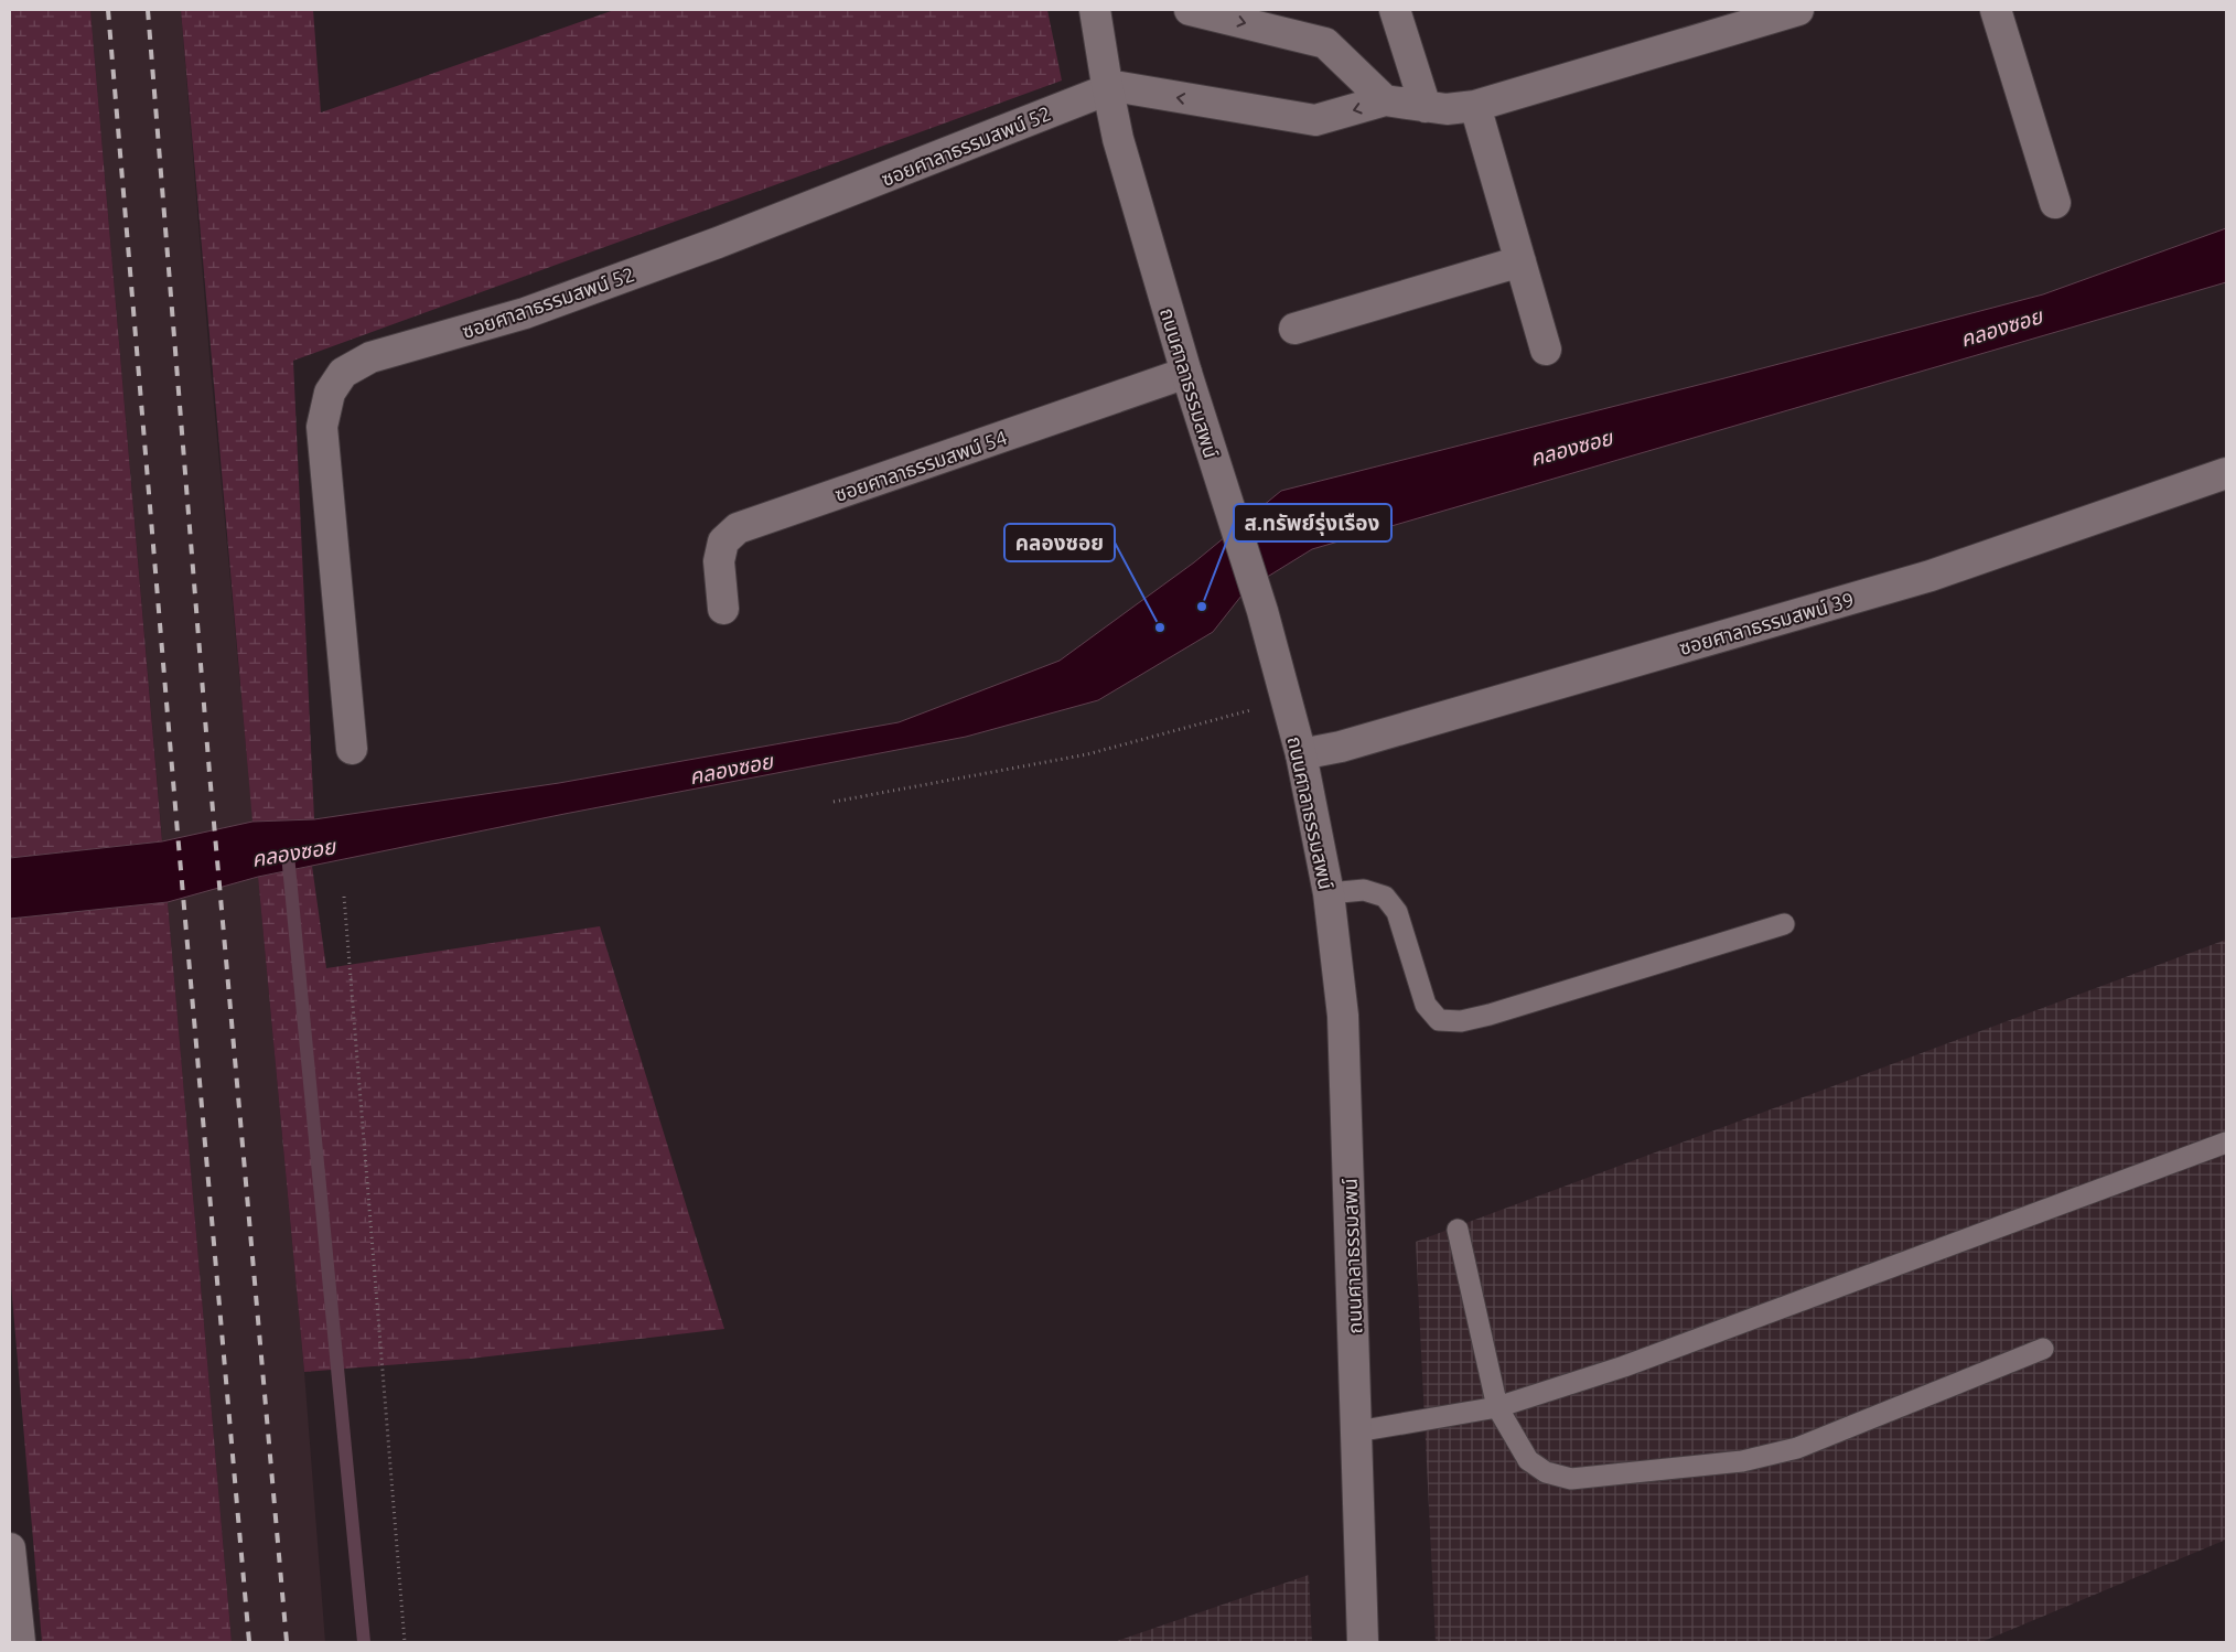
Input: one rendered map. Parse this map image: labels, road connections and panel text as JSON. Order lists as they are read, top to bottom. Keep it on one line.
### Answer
{"streets":{"street":["ซอยศาลาธรรมสพน์ 52","ถนนศาลาธรรมสพน์","ซอยศาลาธรรมสพน์ 54","ซอยศาลาธรรมสพน์ 39"]},"crossings":[["ซอยศาลาธรรมสพน์ 52","ถนนศาลาธรรมสพน์"],["ถนนศาลาธรรมสพน์","ซอยศาลาธรรมสพน์ 54"],["ถนนศาลาธรรมสพน์","ซอยศาลาธรรมสพน์ 39"]],"water":["คลองซอย"],"places":["ส.ทรัพย์รุ่งเรือง","คลองซอย"]}
